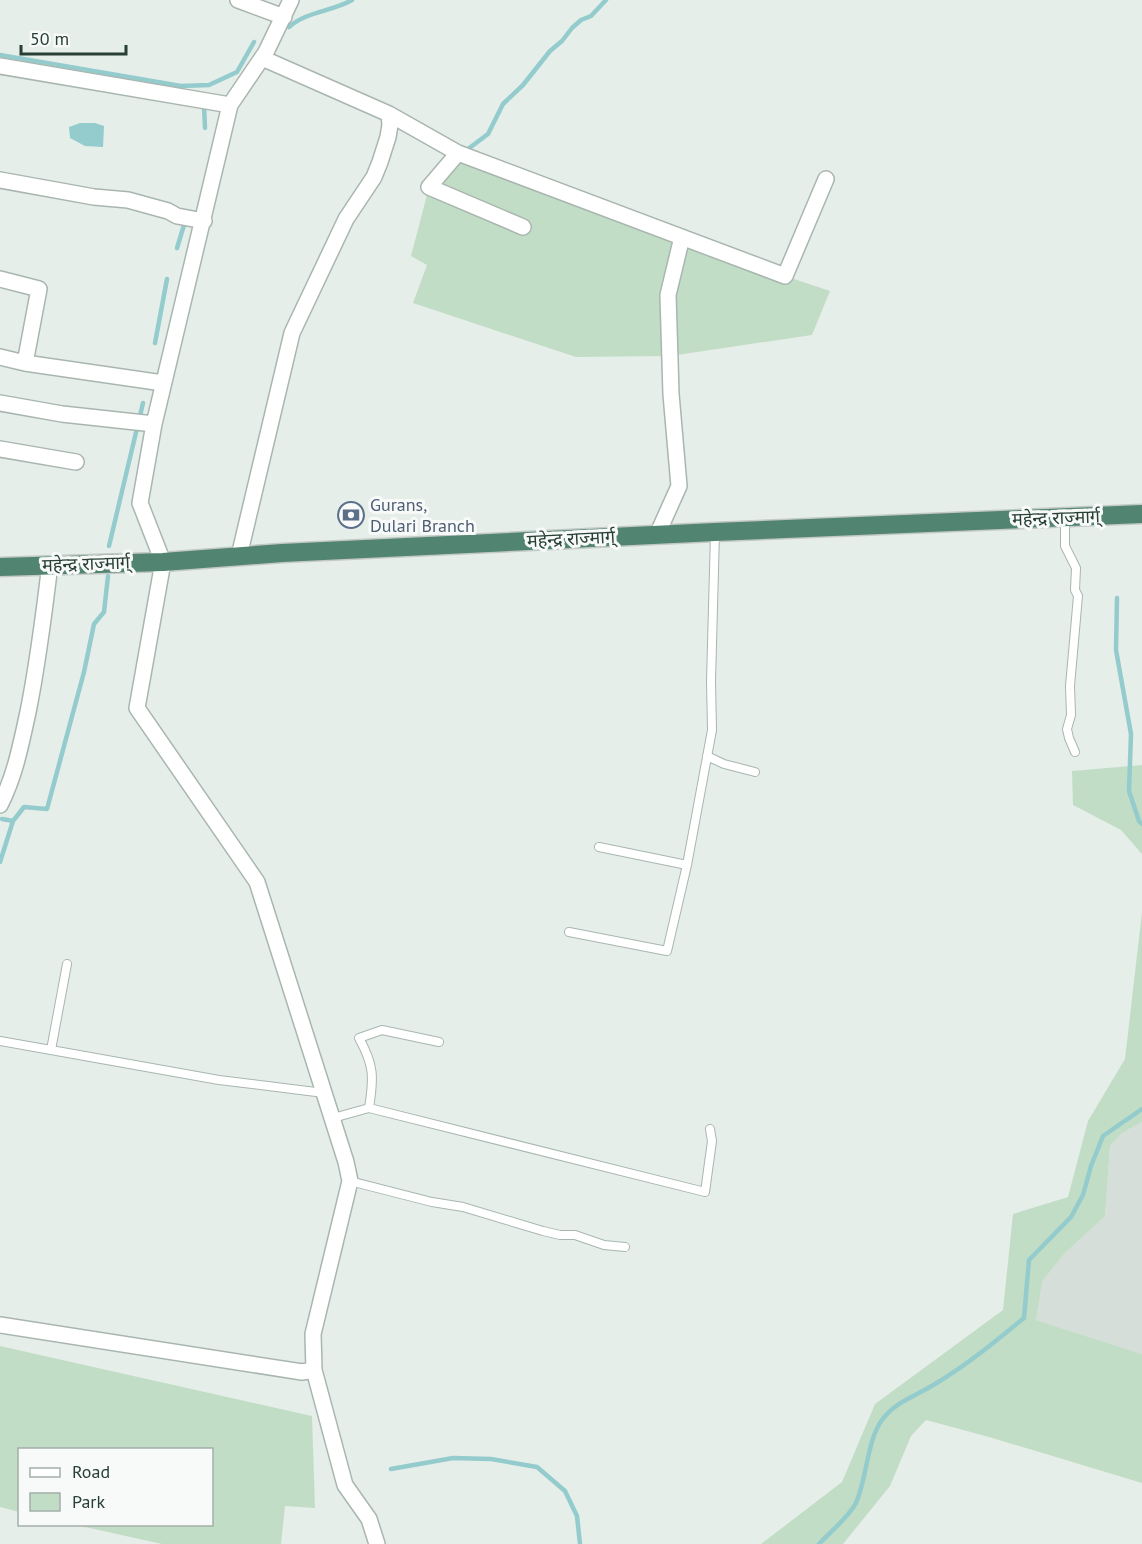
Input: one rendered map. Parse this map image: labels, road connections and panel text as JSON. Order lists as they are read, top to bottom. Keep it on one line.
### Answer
{"streets":{"highway":["महेन्द्र राज्मार्ग्"]},"places":{"bank":["Gurans, Dulari Branch"]},"legend":["Road","Park"],"scale_bar":"50 m"}
